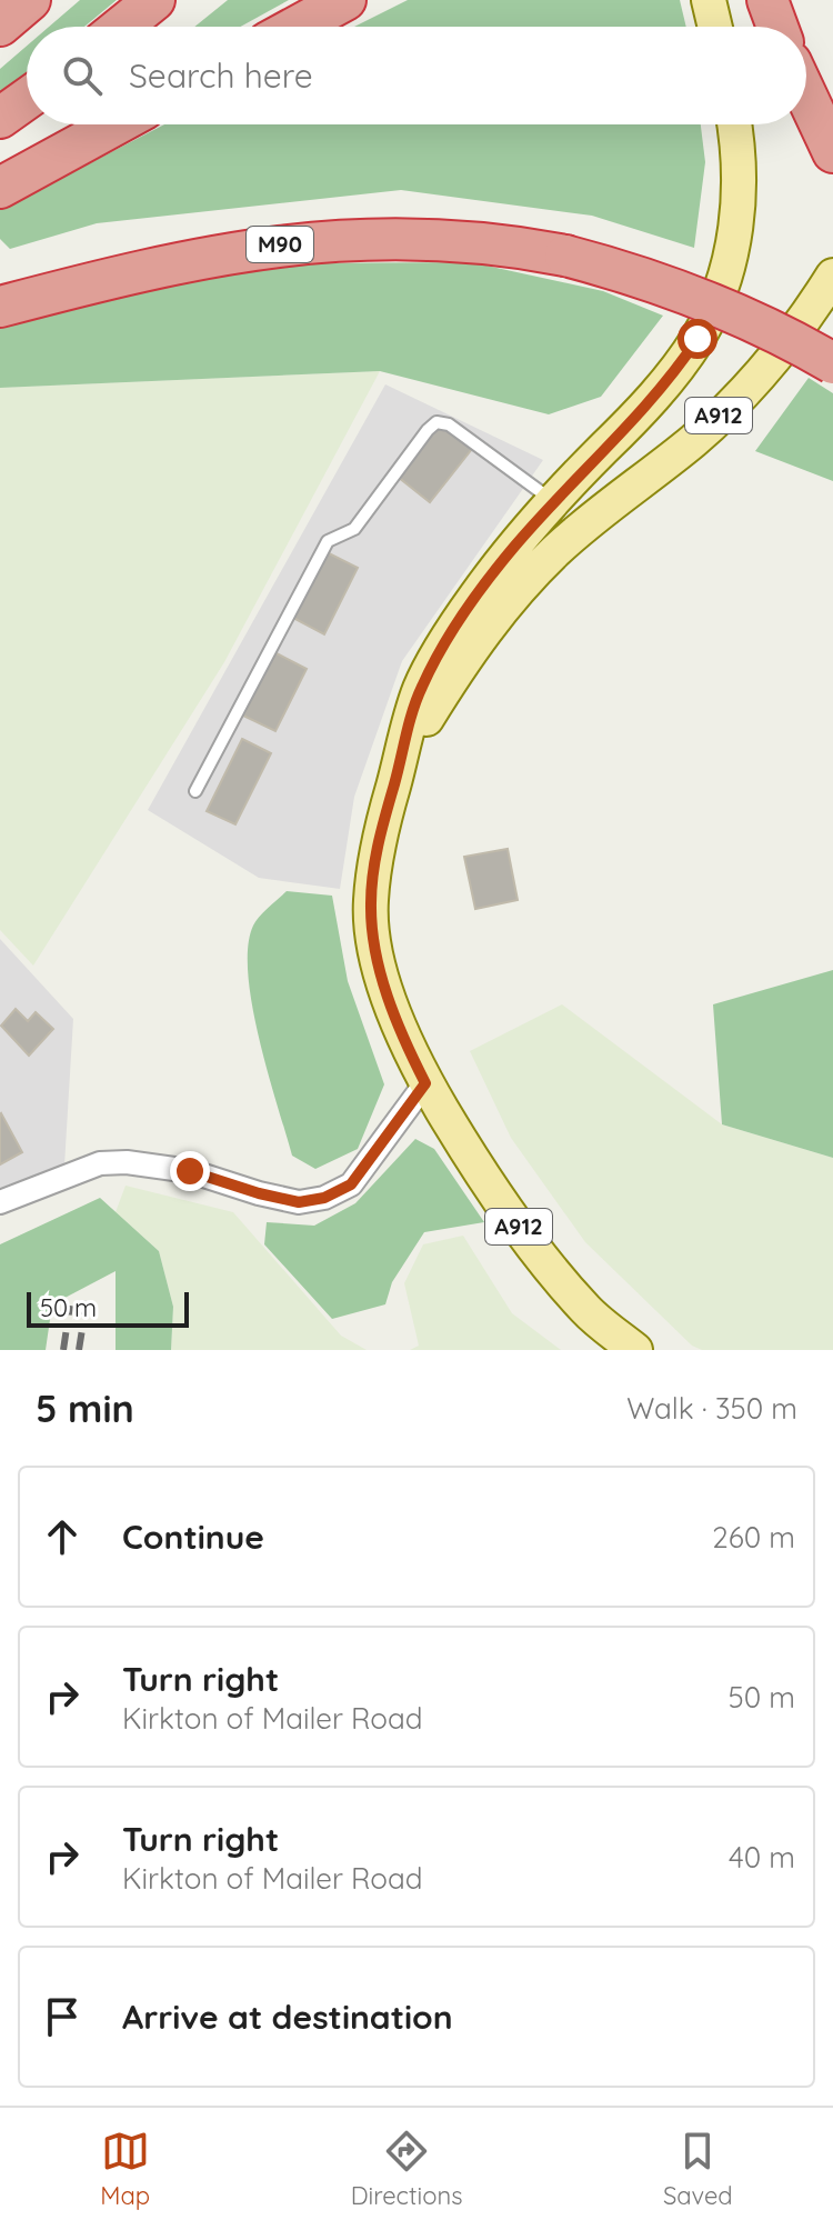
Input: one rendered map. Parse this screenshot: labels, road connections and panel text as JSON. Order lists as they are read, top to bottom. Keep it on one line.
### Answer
{"streets":{"highway":["M90"],"main road":["A912"]},"scale_bar":"50 m","page":{"search":"Search here","scale":"50 m","heading":["5 min","Walk · 350 m"],"list":[["Continue","260 m"],["Turn right","Kirkton of Mailer Road","50 m"],["Turn right","Kirkton of Mailer Road","40 m"],"Arrive at destination"],"nav":["Map","Directions","Saved"]}}
